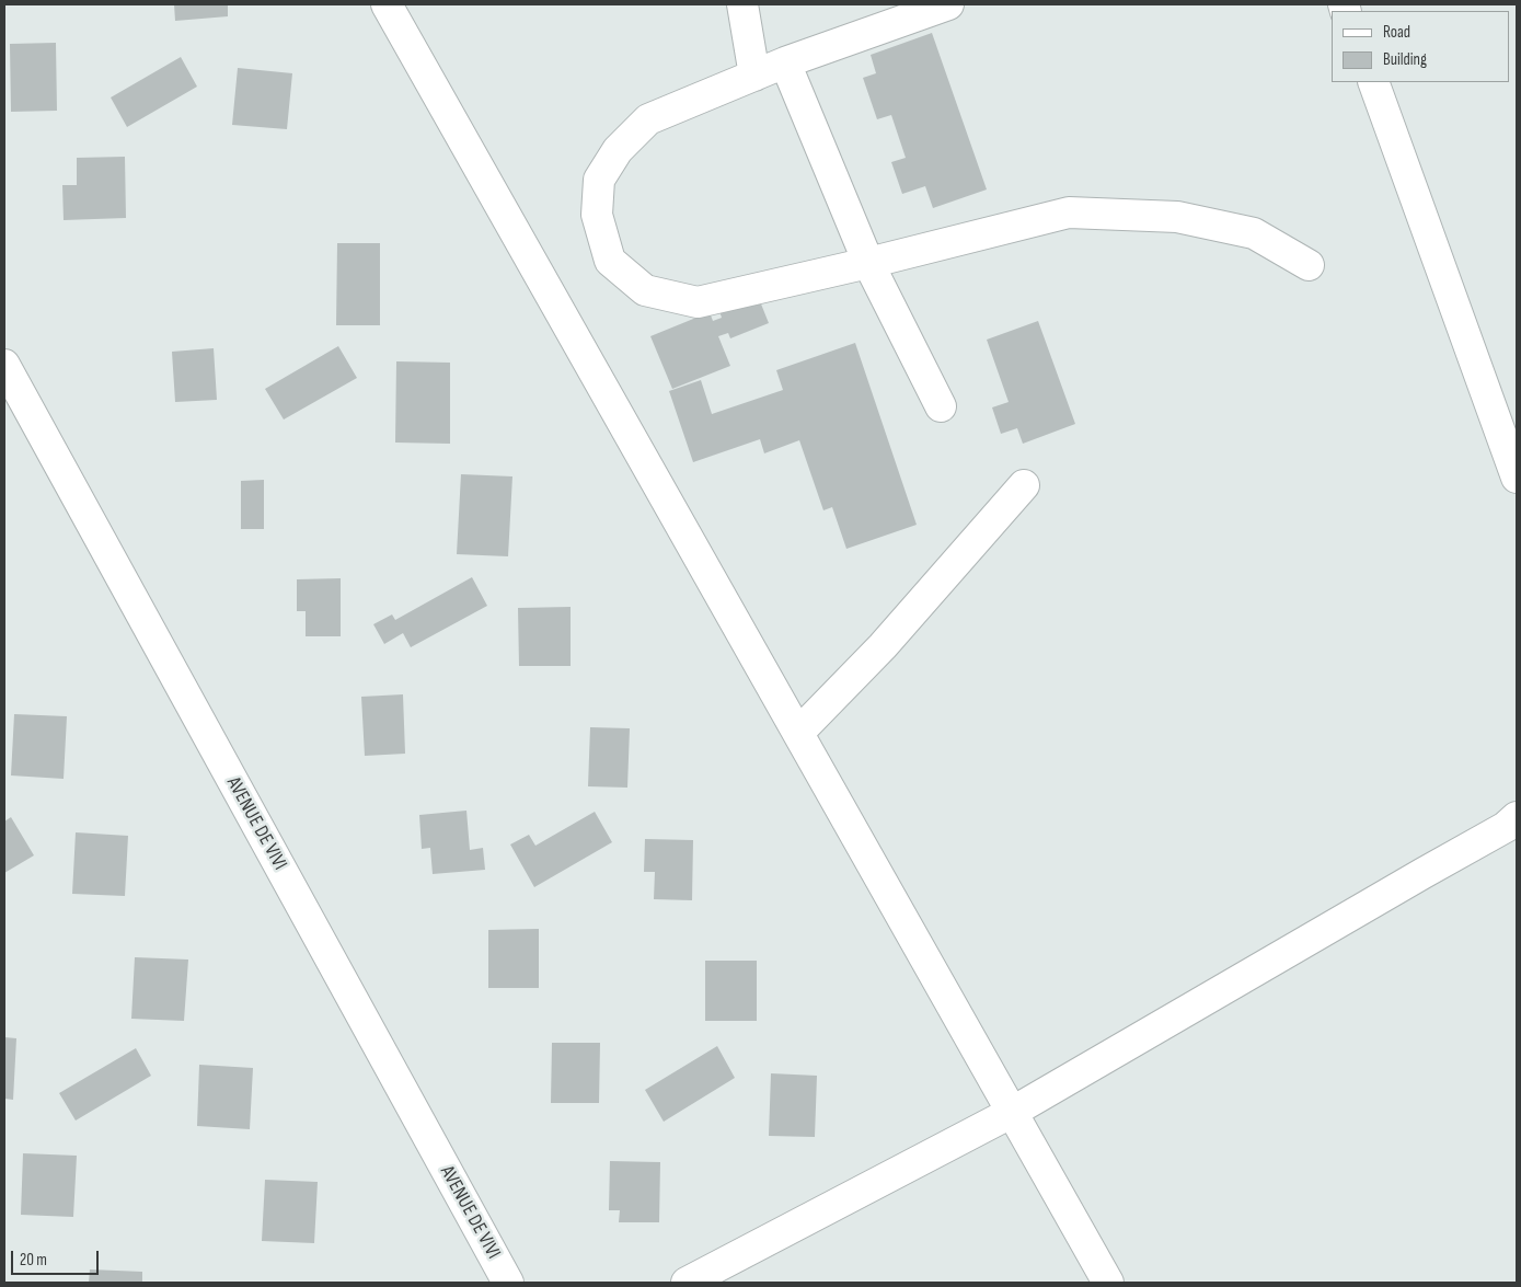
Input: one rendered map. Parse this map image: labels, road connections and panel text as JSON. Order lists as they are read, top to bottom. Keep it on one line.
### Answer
{"streets":{"street":["AVENUE DE VIVI"]},"legend":["Road","Building"],"scale_bar":"20 m"}
